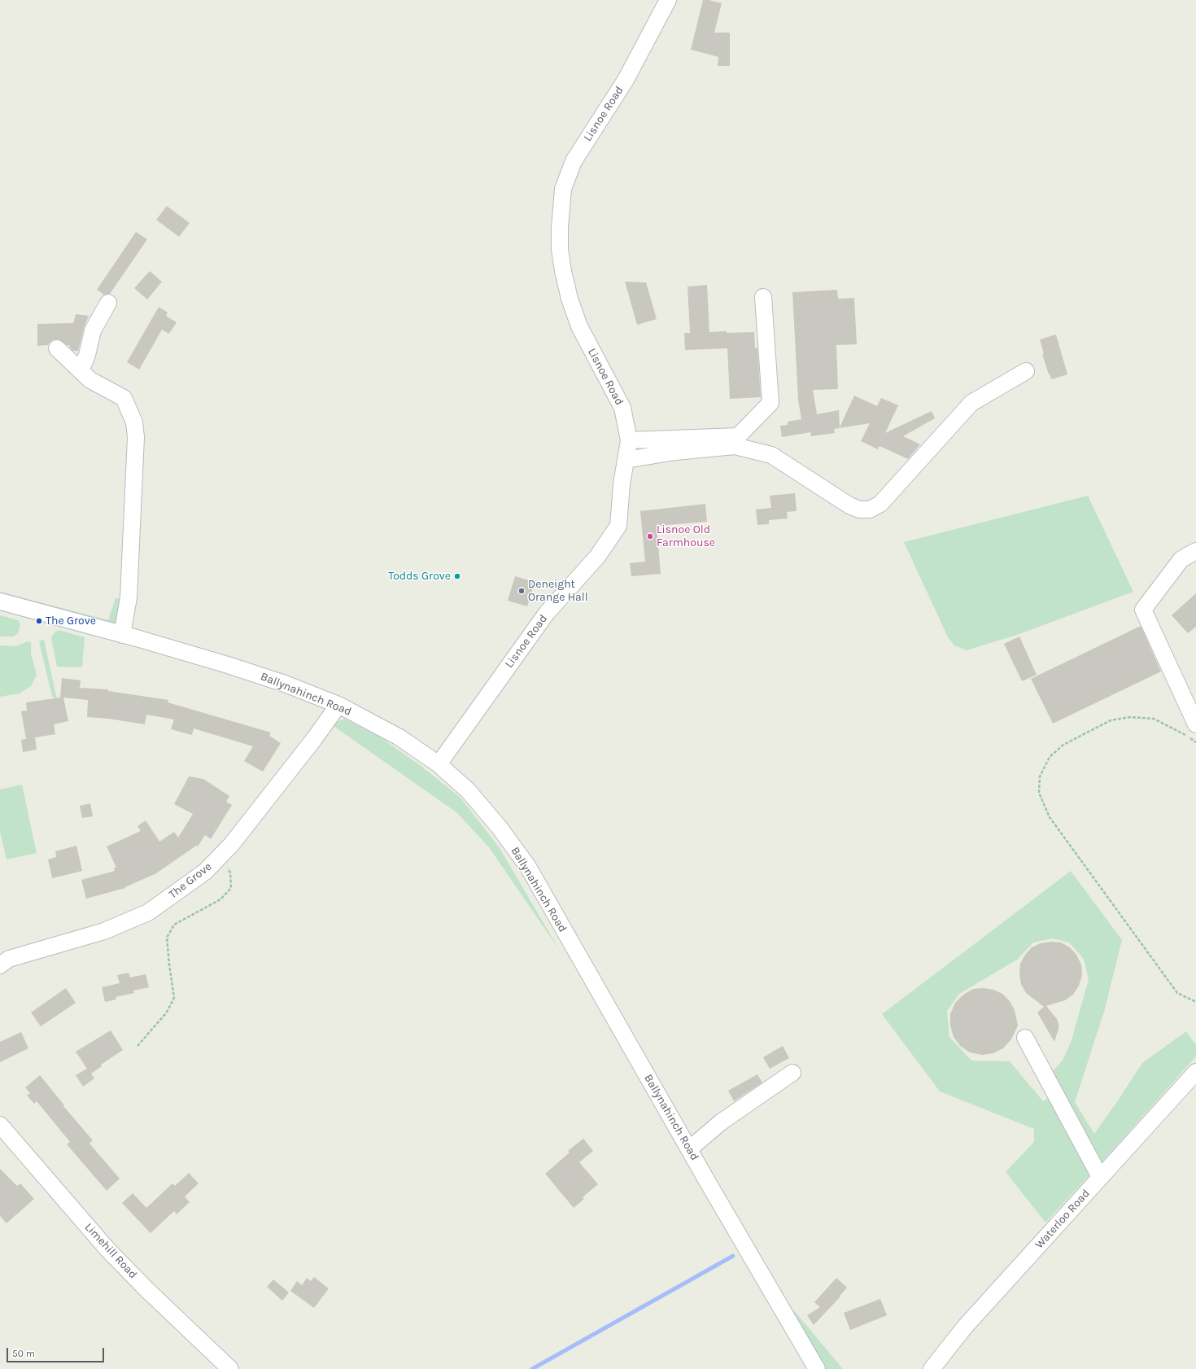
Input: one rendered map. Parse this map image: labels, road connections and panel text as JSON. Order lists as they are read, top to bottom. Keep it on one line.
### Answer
{"streets":{"street":["Lisnoe Road","Ballynahinch Road","The Grove","Waterloo Road","Limehill Road"]},"crossings":[["Lisnoe Road","Ballynahinch Road"],["Ballynahinch Road","The Grove"]],"places":["Lisnoe Old Farmhouse","Todds Grove","Deneight Orange Hall","The Grove"],"scale_bar":"50 m"}
